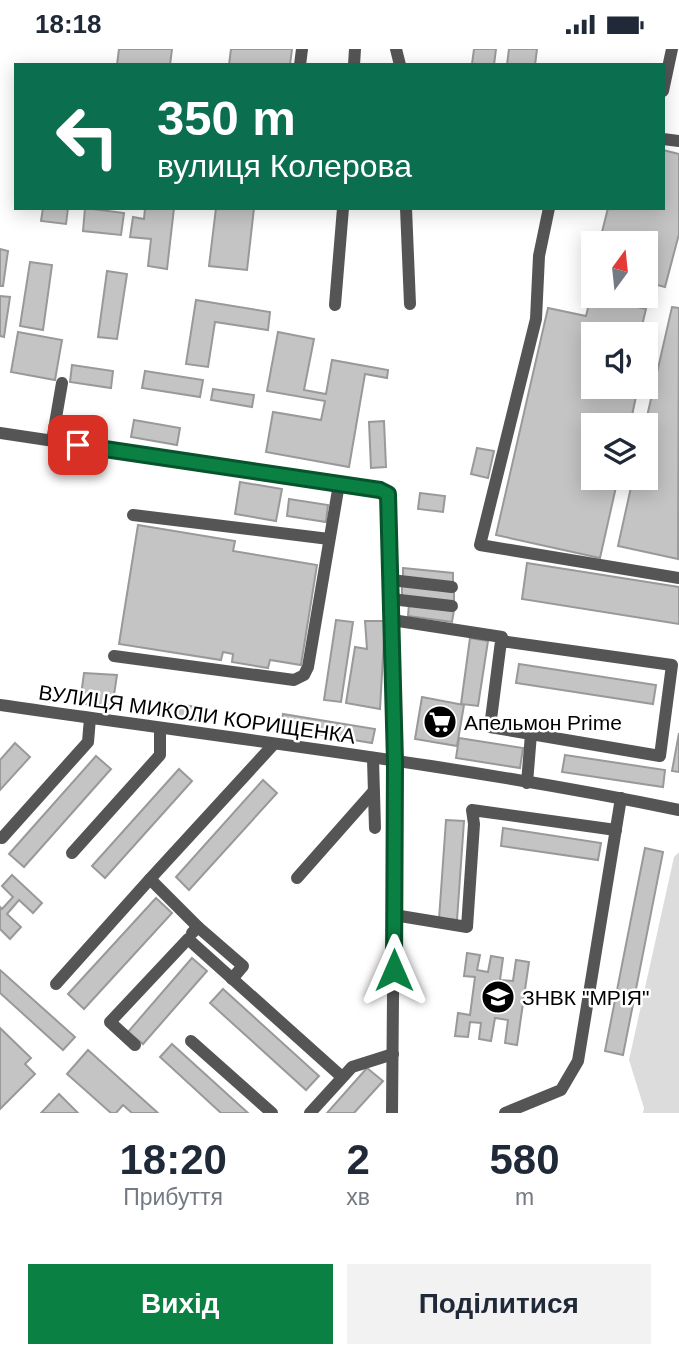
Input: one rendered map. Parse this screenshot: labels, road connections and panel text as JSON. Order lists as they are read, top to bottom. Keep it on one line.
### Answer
{"streets":{"street":["ВУЛИЦЯ МИКОЛИ КОРИЩЕНКА"]},"places":{"supermarket":["Апельмон Prime"],"school or university":["ЗНВК \"МРІЯ\""]},"north":"top","page":{"status":"18:18","turn":["350 m","вулиця Колерова"],"eta":["18:20","Прибуття","2","хв","580","m"],"buttons":["Вихід","Поділитися"]}}
